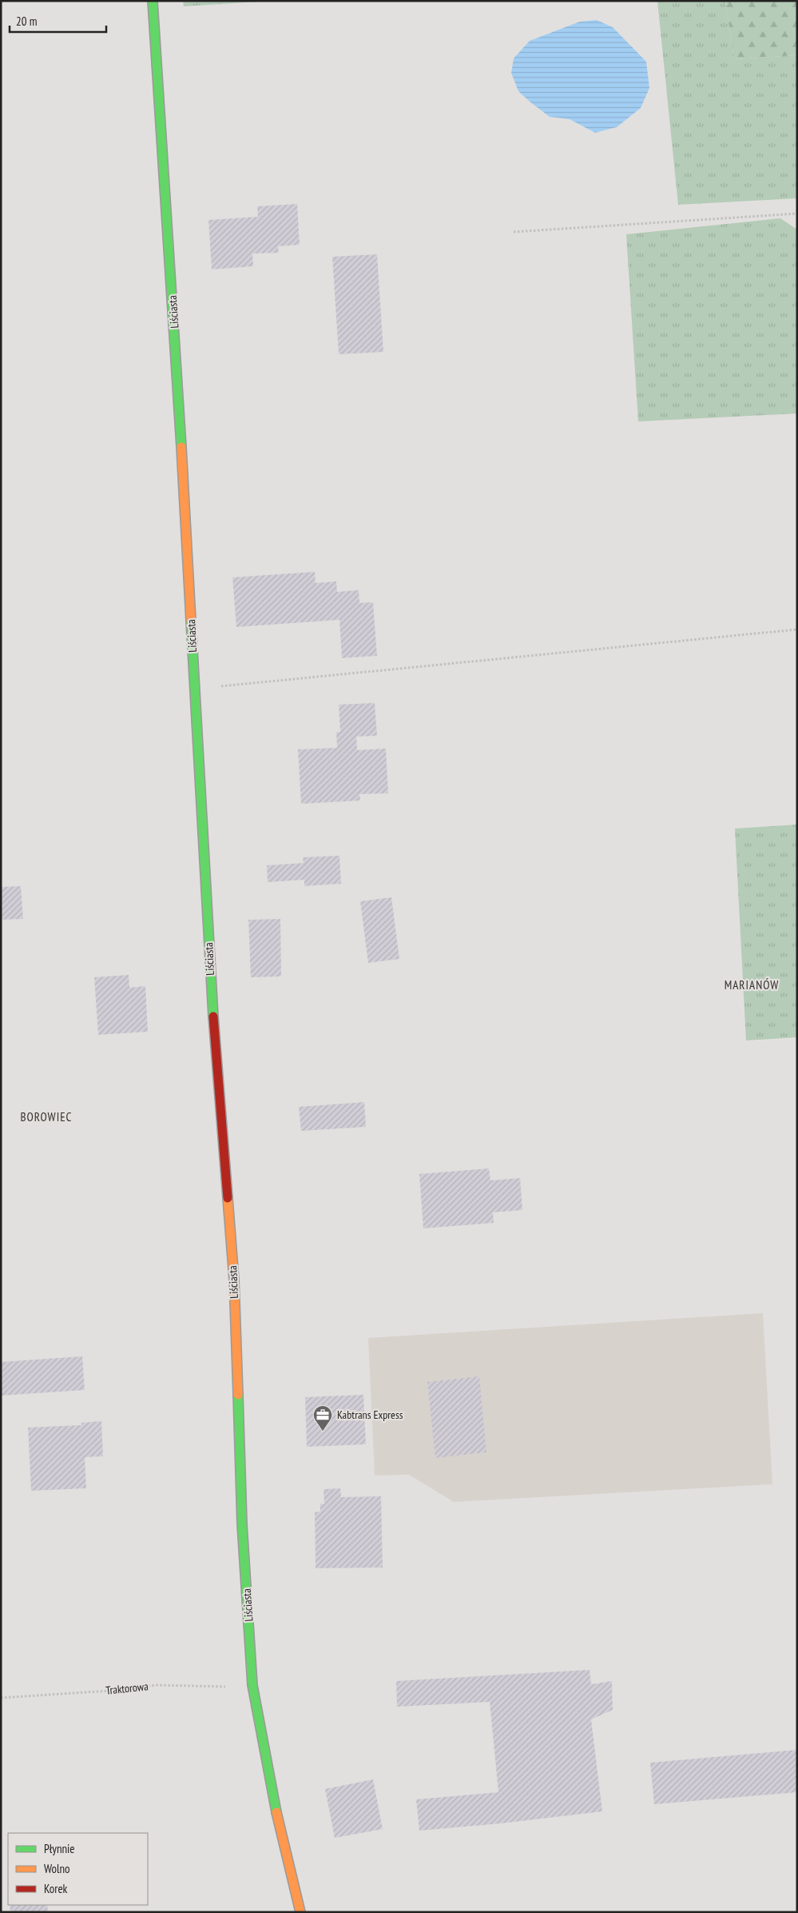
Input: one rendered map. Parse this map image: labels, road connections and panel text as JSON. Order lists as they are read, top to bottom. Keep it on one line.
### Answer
{"streets":{"street":["Liściasta"],"path":["Traktorowa"]},"crossings":[["Liściasta","Traktorowa"]],"districts":["MARIANÓW","BOROWIEC"],"places":{"office":["Kabtrans Express"]},"legend":["Płynnie","Wolno","Korek"],"scale_bar":"20 m"}
